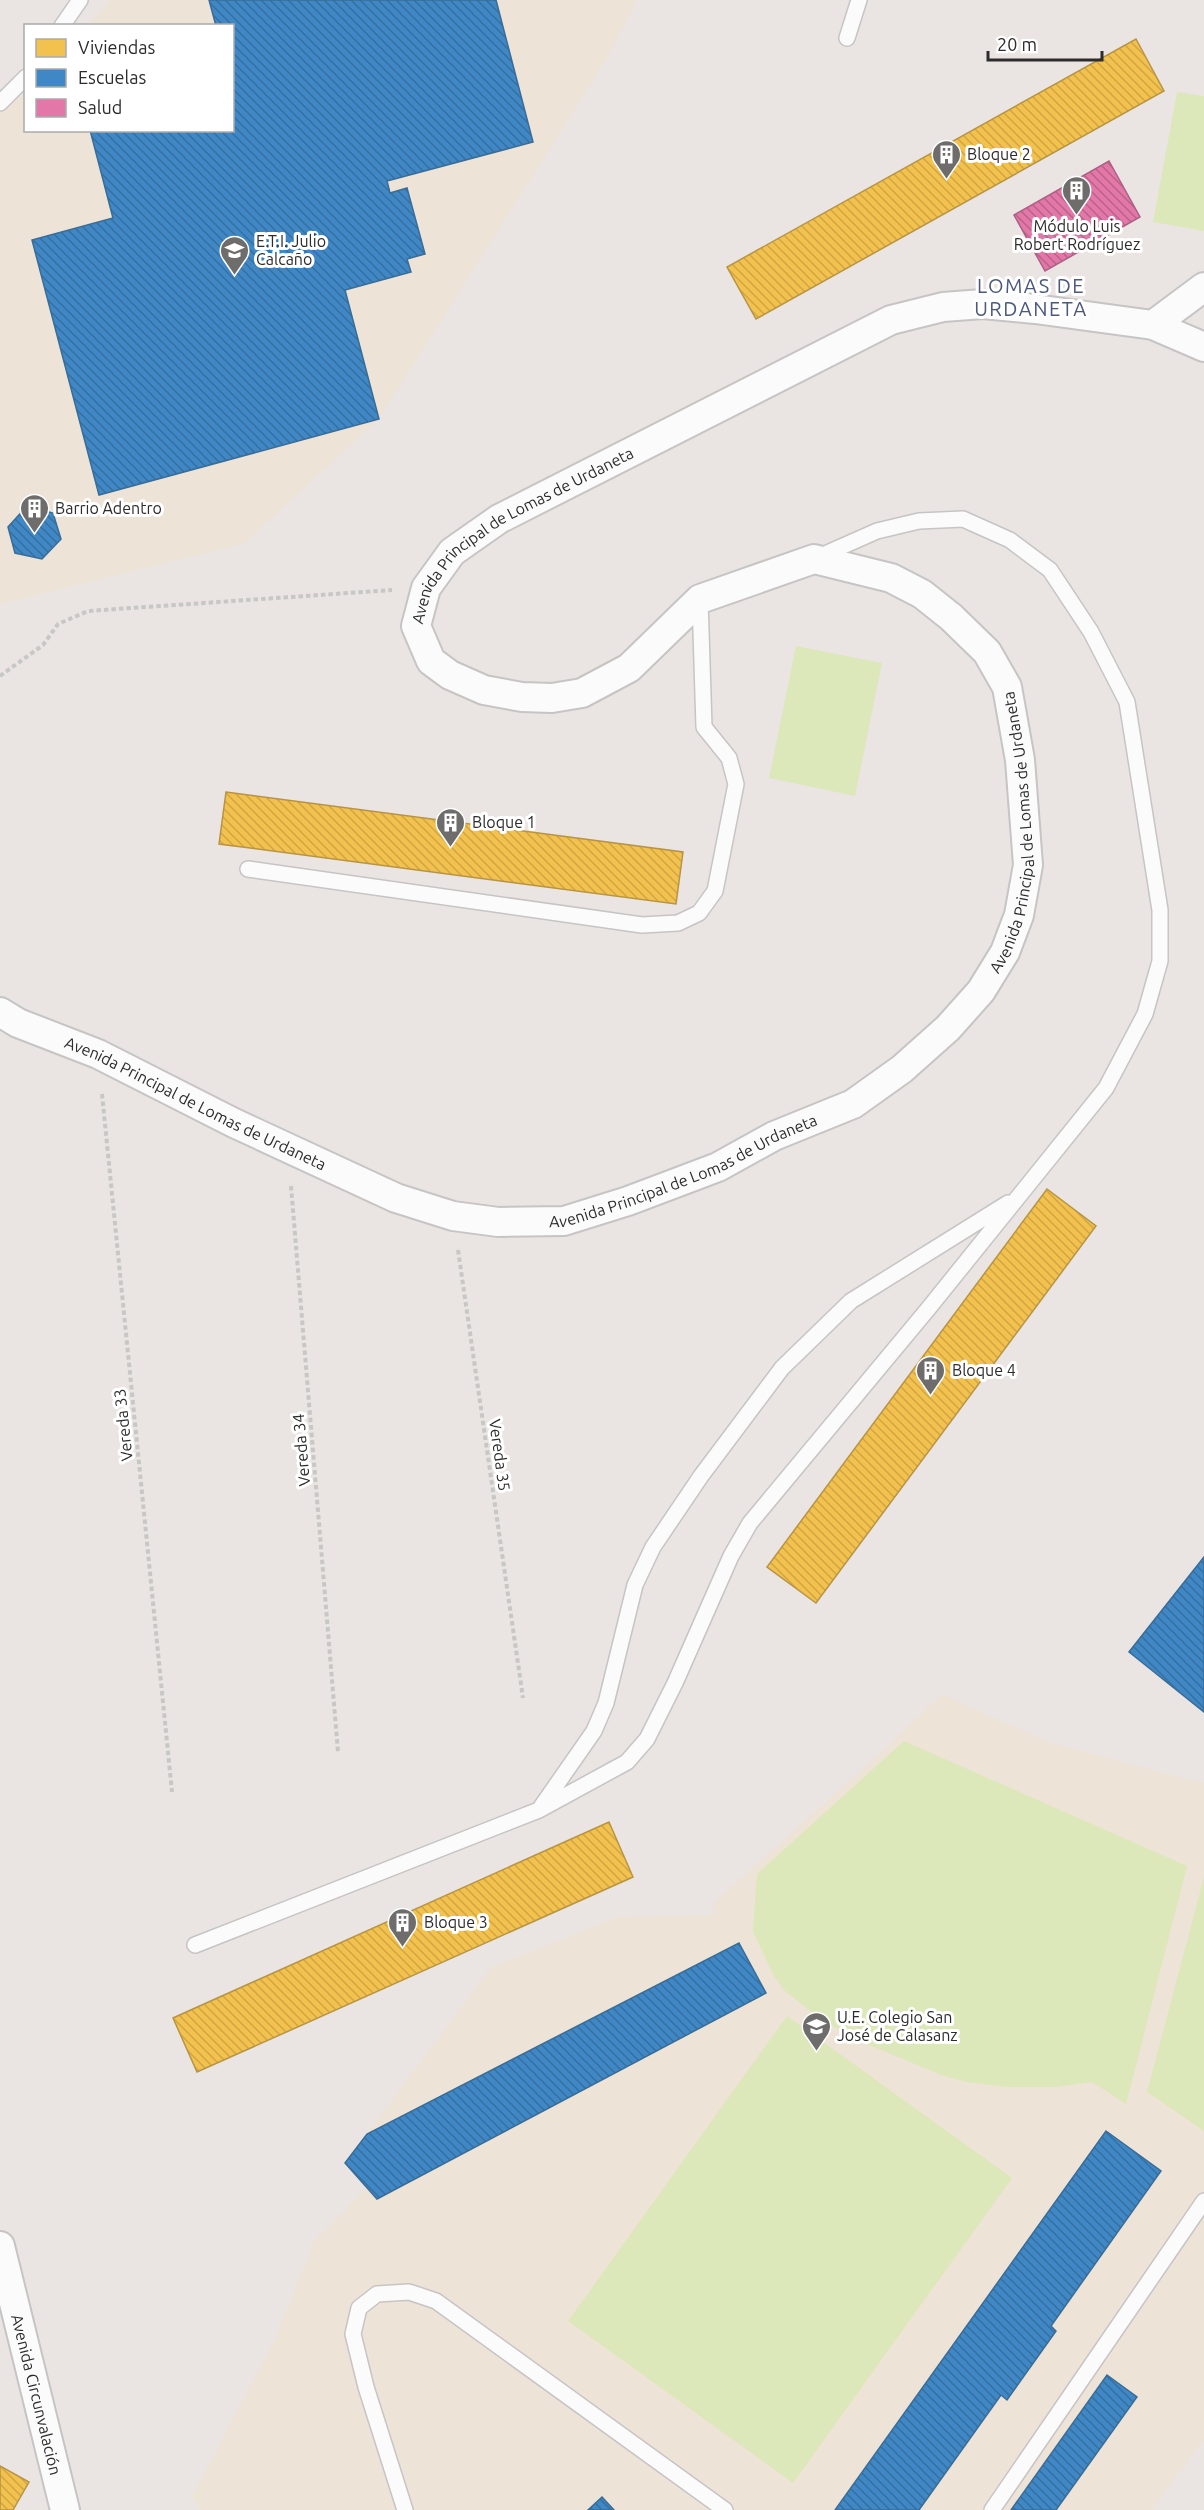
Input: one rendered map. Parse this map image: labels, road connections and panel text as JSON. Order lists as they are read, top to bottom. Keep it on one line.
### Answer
{"streets":{"street":["Avenida Principal de Lomas de Urdaneta","Avenida Circunvalación"],"path":["Vereda 33","Vereda 34","Vereda 35"]},"crossings":[["Avenida Principal de Lomas de Urdaneta","Vereda 33"],["Avenida Principal de Lomas de Urdaneta","Vereda 34"],["Avenida Principal de Lomas de Urdaneta","Vereda 35"]],"districts":["LOMAS DE URDANETA"],"places":{"building":["Bloque 2","Módulo Luis Robert Rodríguez","Barrio Adentro","Bloque 1","Bloque 4","Bloque 3"],"school or university":["E.T.I. Julio Calcaño","U.E. Colegio San José de Calasanz"]},"legend":["Viviendas","Escuelas","Salud"],"scale_bar":"20 m"}
